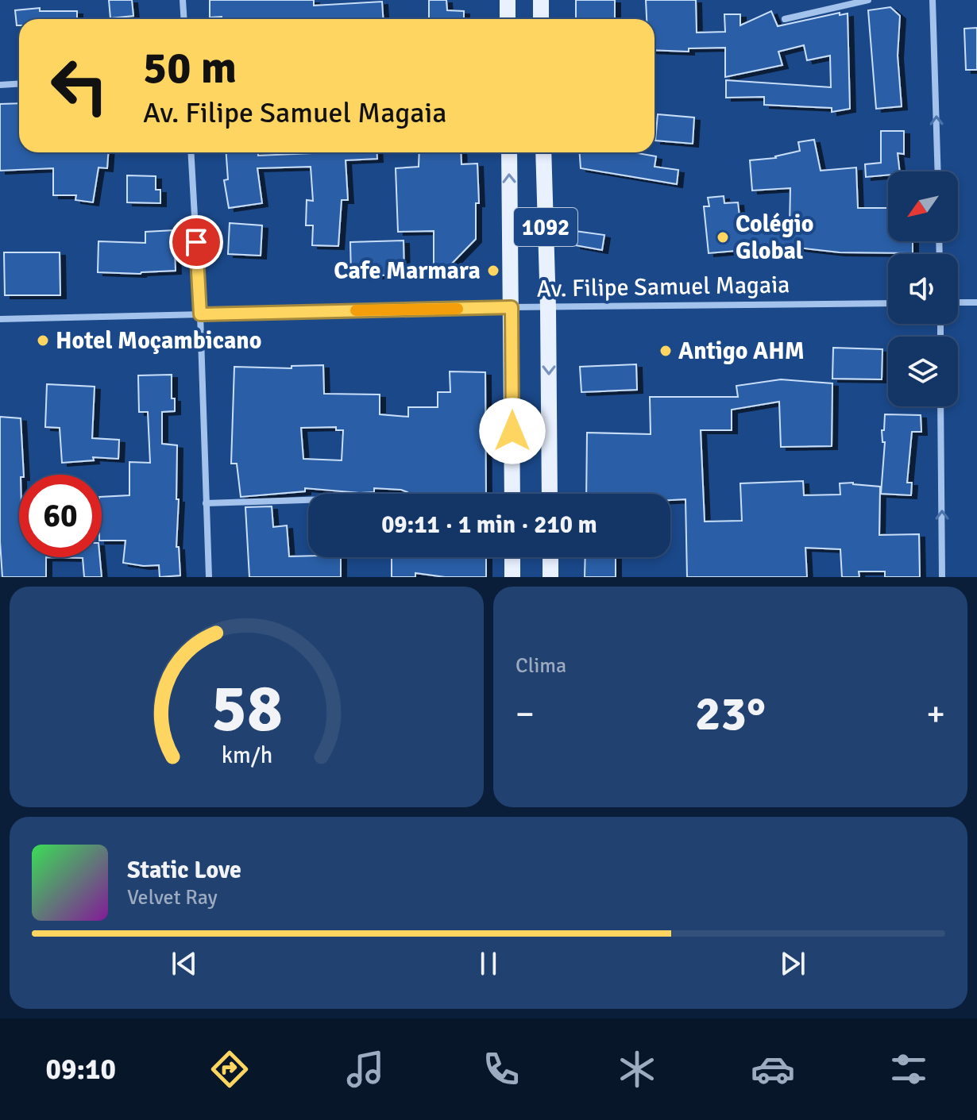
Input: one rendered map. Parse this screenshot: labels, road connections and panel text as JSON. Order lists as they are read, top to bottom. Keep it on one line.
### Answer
{"streets":{"main road":["1092"],"street":["Av. Filipe Samuel Magaia"]},"crossings":[["1092","Av. Filipe Samuel Magaia"]],"places":["Colégio Global","Cafe Marmara","Hotel Moçambicano","Antigo AHM"],"north":"bottom left","page":{"turn":["50 m","Av. Filipe Samuel Magaia"],"limit":"60","trip":"09:11 · 1 min · 210 m","tile":"Clima","heat":["−","23°","+"],"song":["Static Love","Velvet Ray"],"tabs":"09:10","gauge":["58","km/h"]}}
